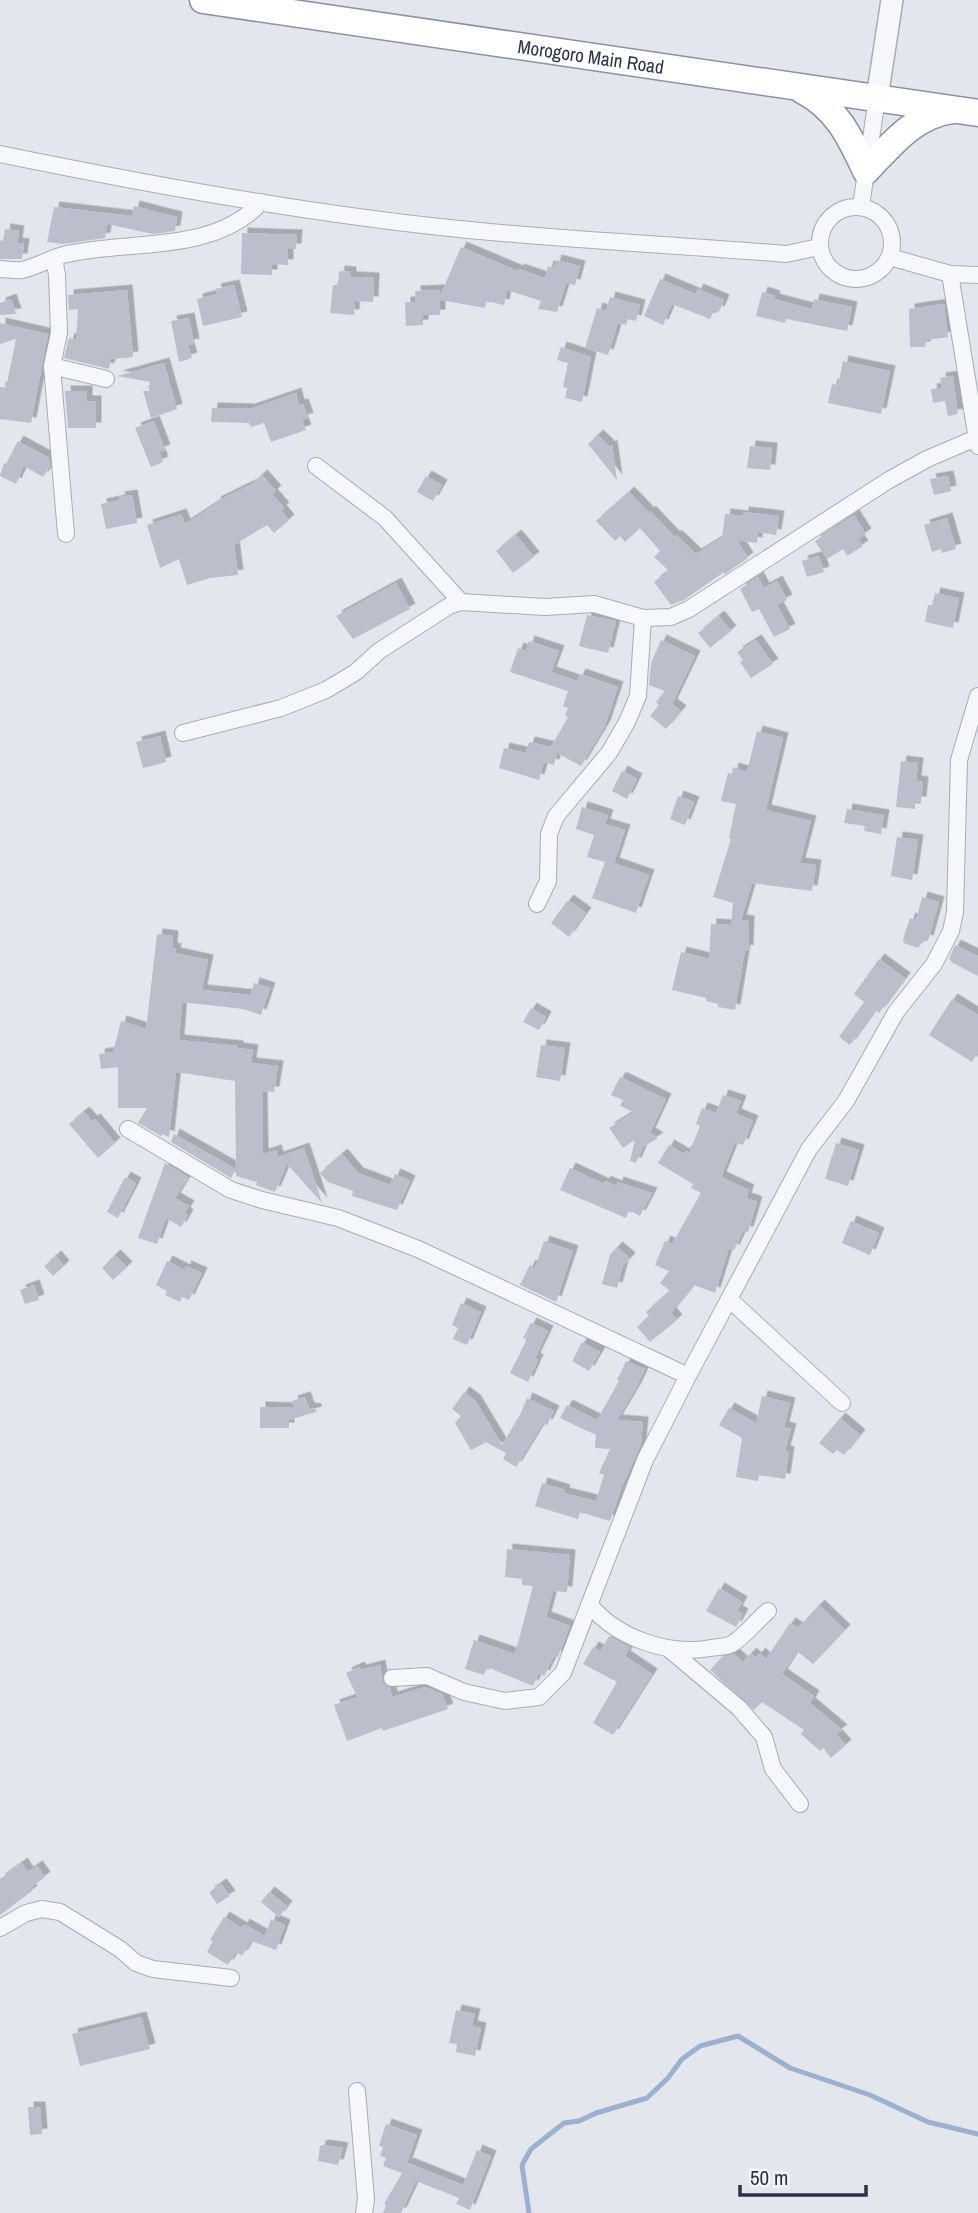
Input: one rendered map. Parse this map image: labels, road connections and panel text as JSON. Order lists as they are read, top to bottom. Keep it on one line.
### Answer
{"streets":{"highway":["Morogoro Main Road"]},"scale_bar":"50 m"}
